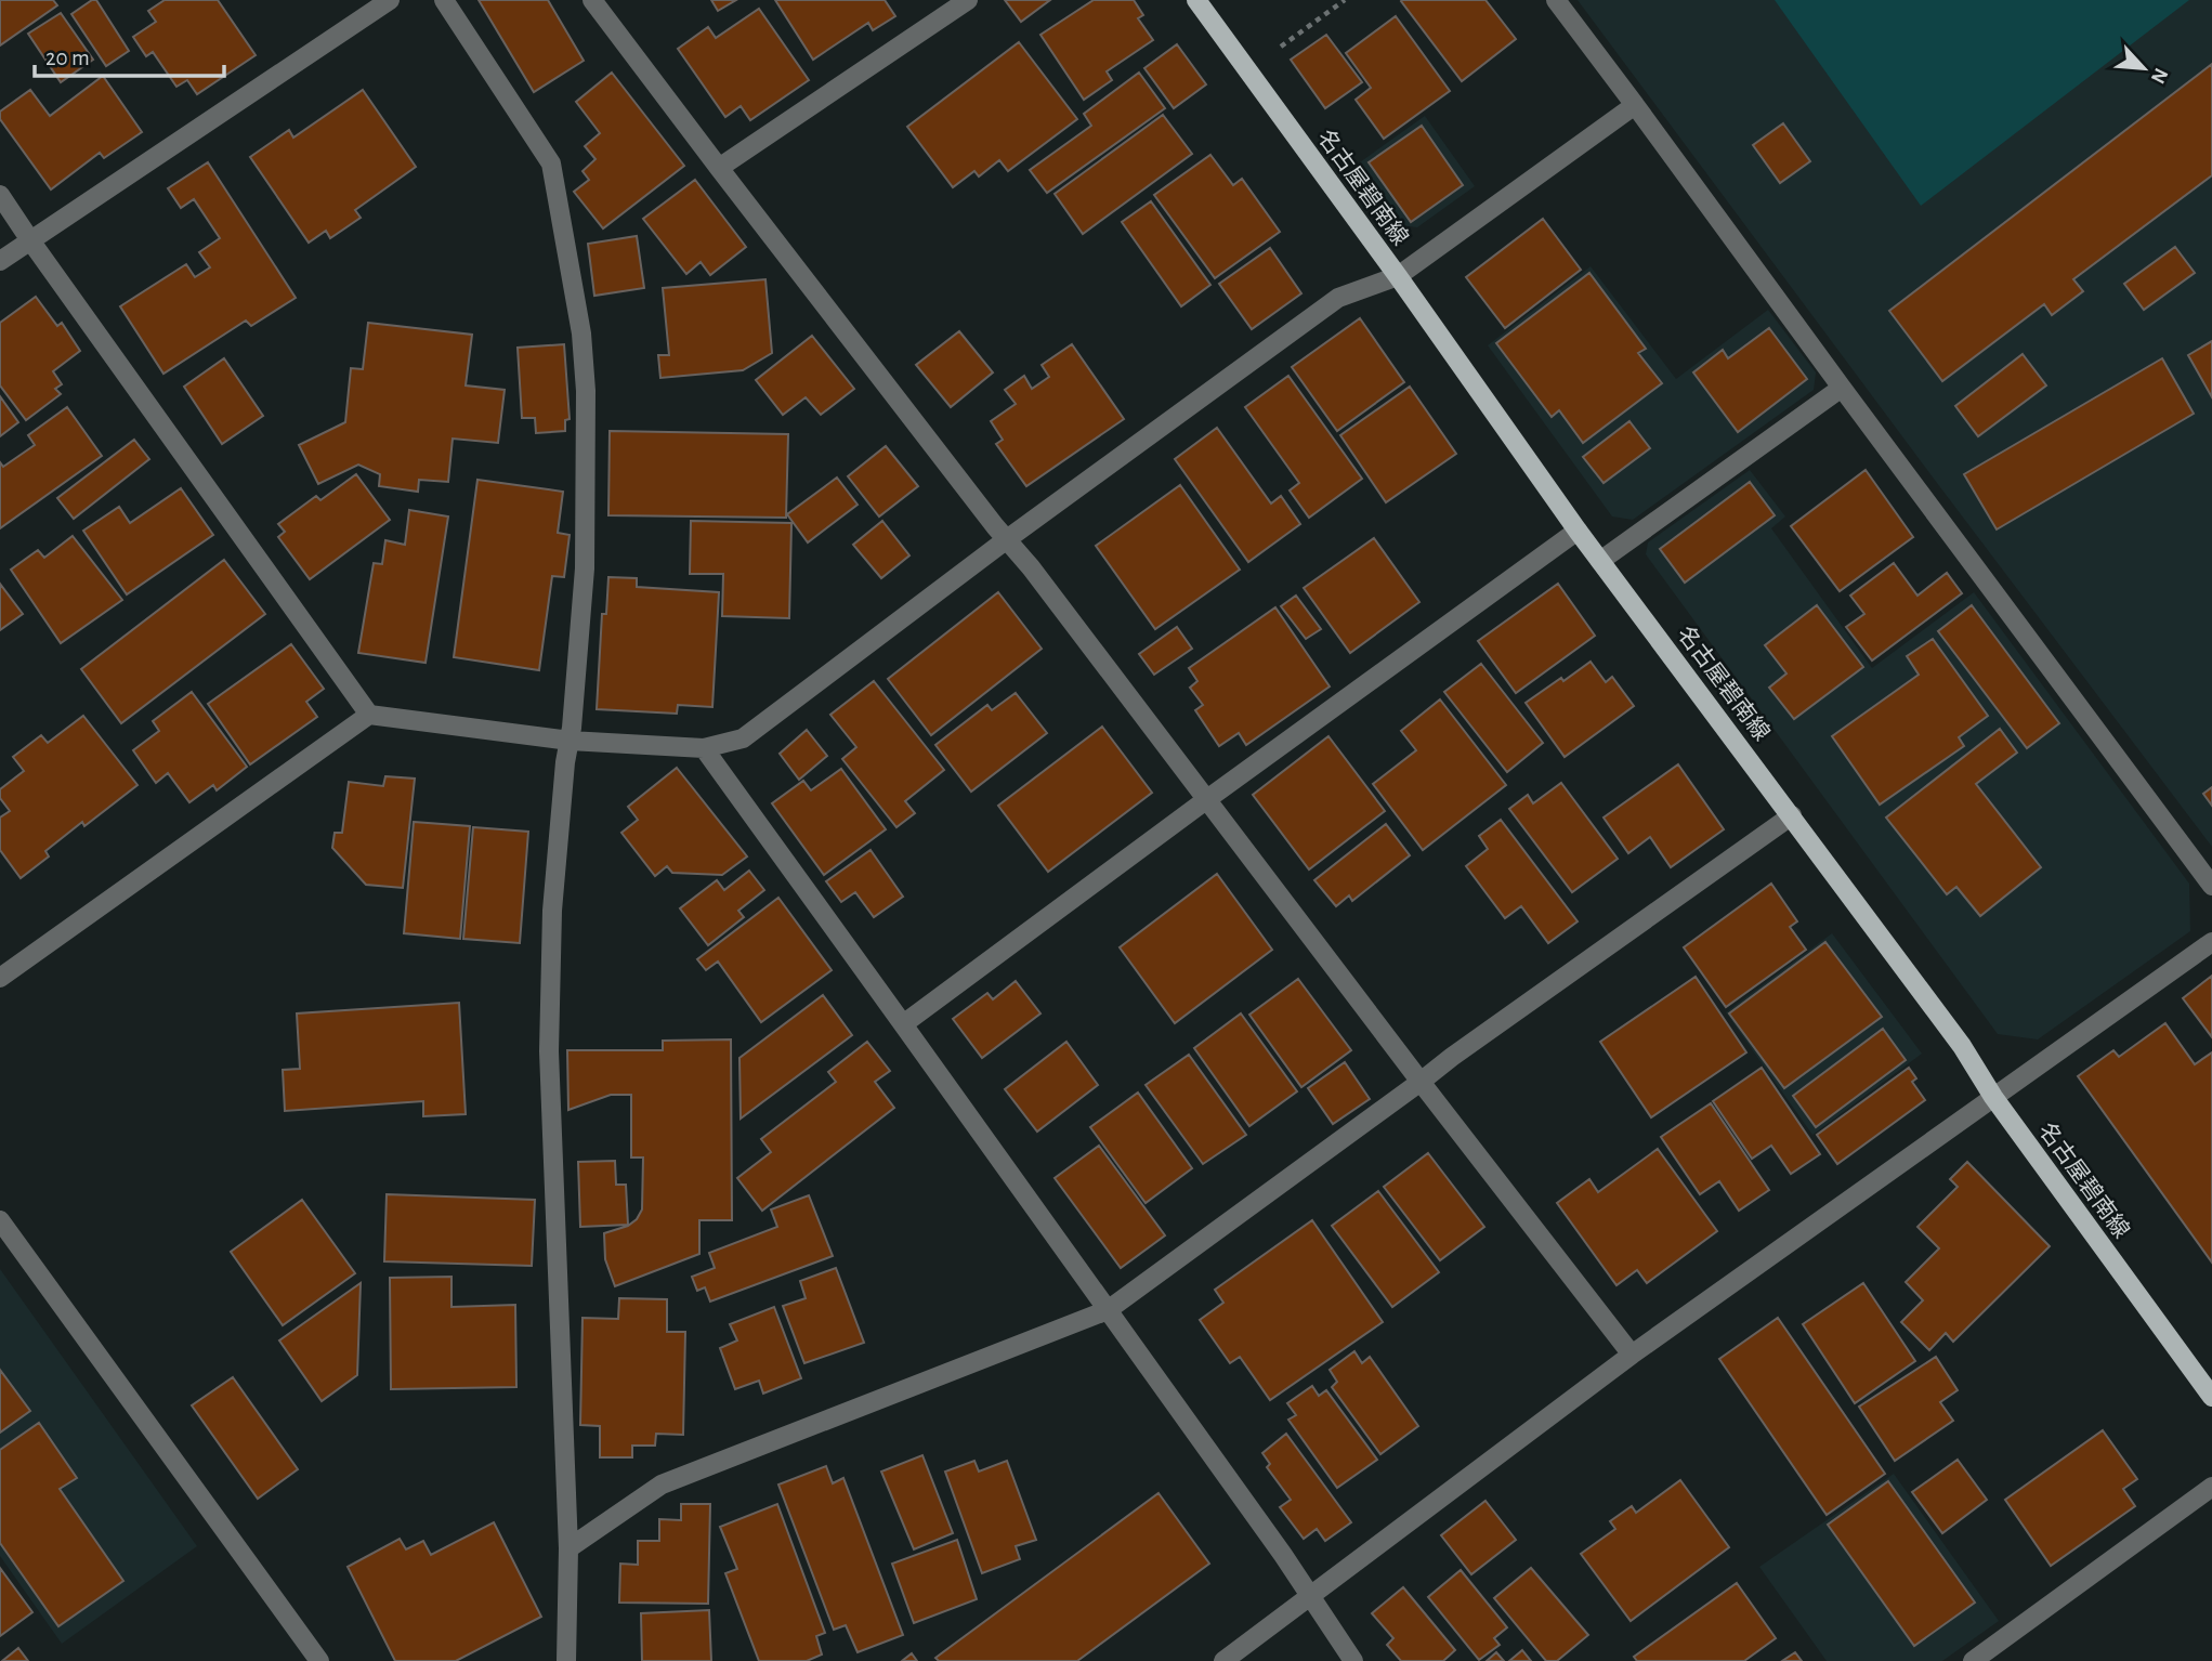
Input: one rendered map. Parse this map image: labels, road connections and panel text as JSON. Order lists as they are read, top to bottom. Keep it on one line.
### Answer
{"streets":{"main road":["名古屋碧南線"]},"scale_bar":"20 m","north":"bottom right"}
